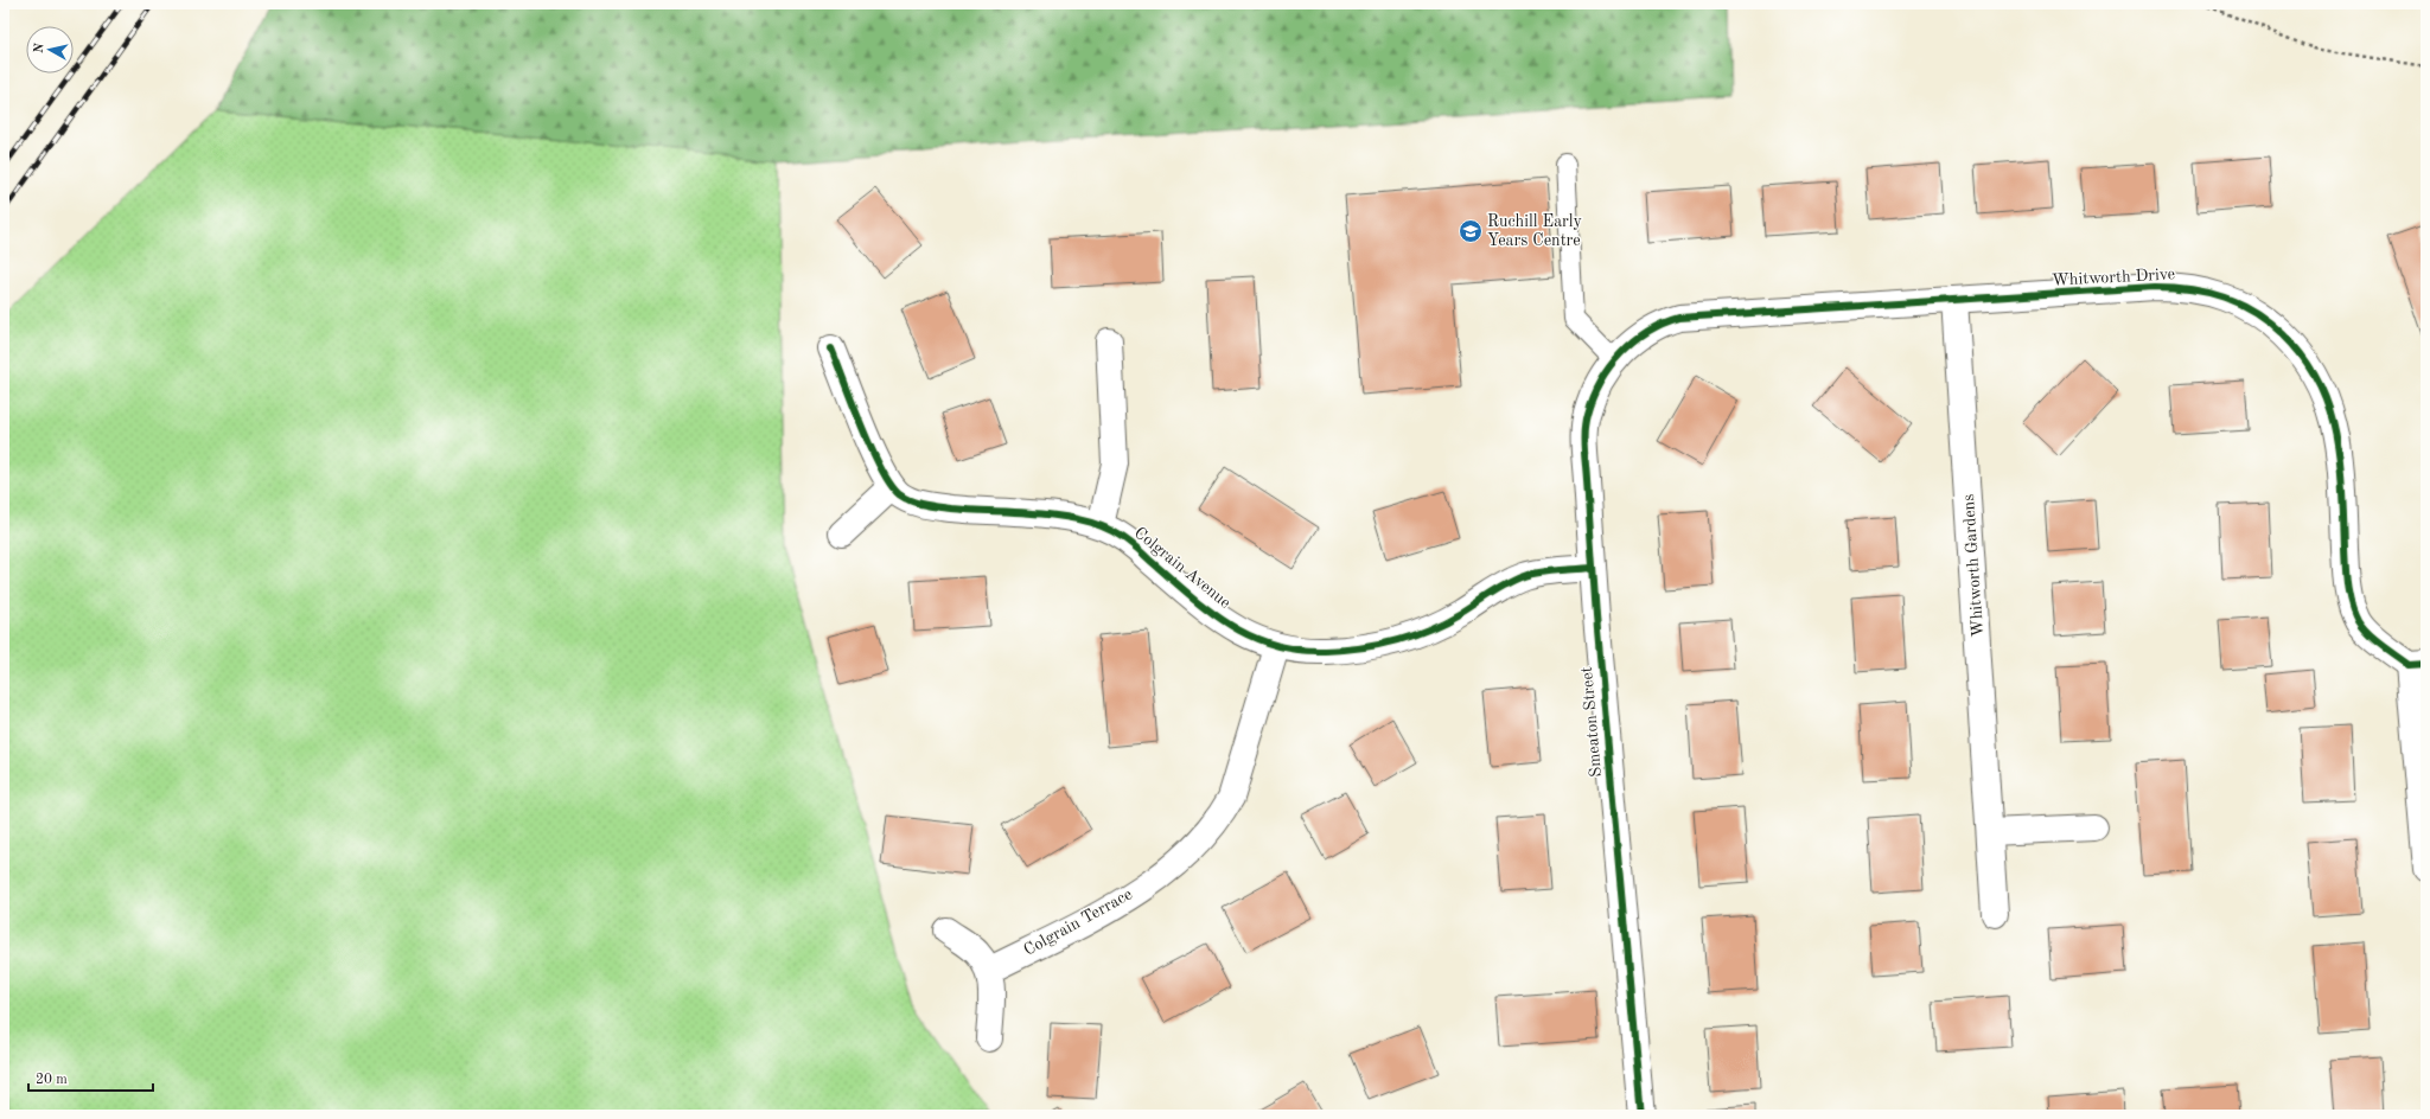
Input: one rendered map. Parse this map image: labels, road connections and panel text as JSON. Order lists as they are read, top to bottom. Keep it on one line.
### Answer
{"streets":{"street":["Whitworth Drive","Whitworth Gardens","Colgrain Avenue","Smeaton Street","Colgrain Terrace"]},"crossings":[["Whitworth Drive","Whitworth Gardens"],["Whitworth Drive","Smeaton Street"],["Colgrain Avenue","Smeaton Street"],["Colgrain Avenue","Colgrain Terrace"]],"places":{"school or university":["Ruchill Early Years Centre"]},"scale_bar":"20 m","north":"left"}
